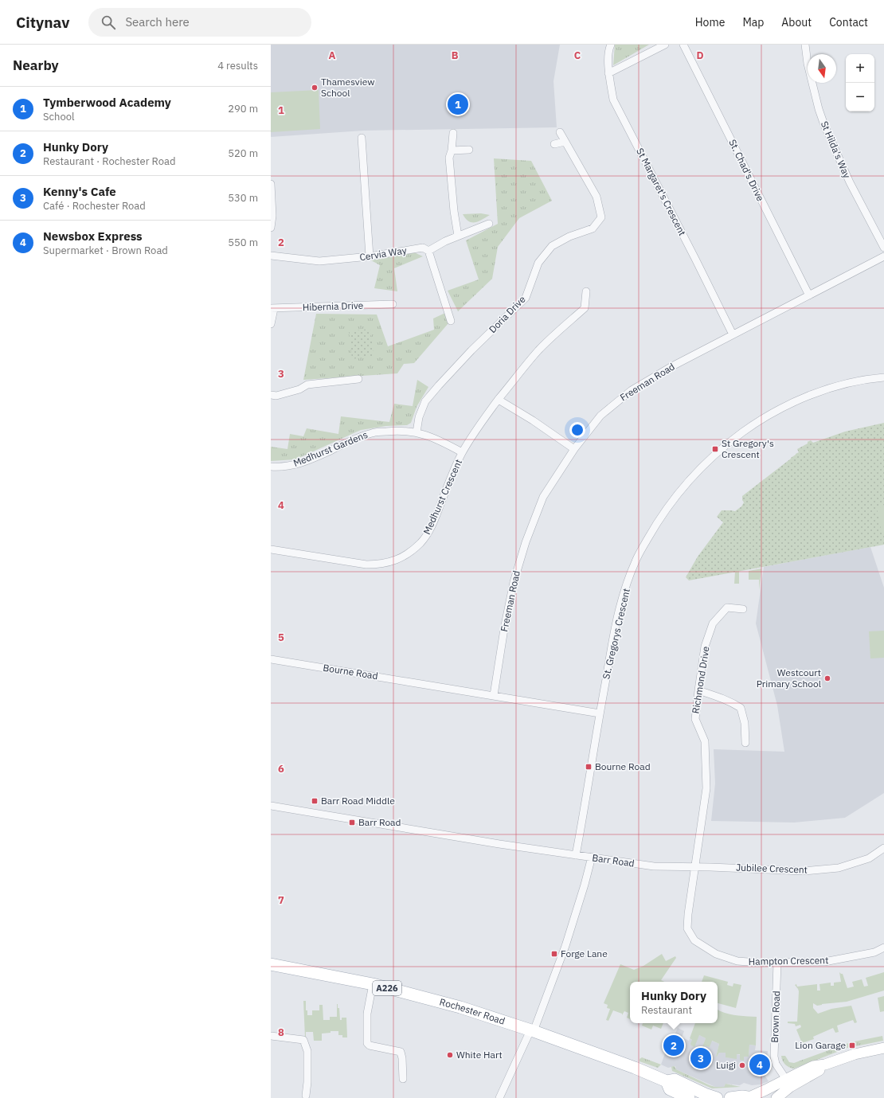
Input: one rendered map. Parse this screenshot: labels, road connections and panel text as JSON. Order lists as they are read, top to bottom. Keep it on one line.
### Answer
{"streets":{"main road":["A226","Rochester Road"],"street":["St Hilda's Way","St. Chad's Drive","St Margaret's Crescent","Cervia Way","Hibernia Drive","Doria Drive","Freeman Road","Medhurst Gardens","Medhurst Crescent","St. Gregorys Crescent","Bourne Road","Richmond Drive","Barr Road","Jubilee Crescent","Hampton Crescent","Brown Road"]},"crossings":[["St. Chad's Drive","Freeman Road"],["St Margaret's Crescent","Freeman Road"],["Doria Drive","Medhurst Gardens"],["Freeman Road","Bourne Road"],["Medhurst Gardens","Medhurst Crescent"],["St. Gregorys Crescent","Bourne Road"],["St. Gregorys Crescent","Barr Road"],["Richmond Drive","Jubilee Crescent"],["Richmond Drive","Hampton Crescent"],["Barr Road","Jubilee Crescent"],["Jubilee Crescent","Hampton Crescent"],["Hampton Crescent","Brown Road"]],"places":{"other":["Thamesview School","Westcourt Primary School","White Hart","Luigi"],"transit":["St Gregory's Crescent","Bourne Road","Barr Road Middle","Barr Road","Forge Lane","Lion Garage"]},"north":"bottom","page":{"header":"Citynav","search":"Search here","nav":["Home","Map","About","Contact"],"heading":["Nearby","4 results"],"map_buttons":["+","−"],"list":[{"mark":"1","name":"Tymberwood Academy","note":"School","value":"290 m"},{"mark":"2","name":"Hunky Dory","note":"Restaurant · Rochester Road","value":"520 m"},{"mark":"3","name":"Kenny's Cafe","note":"Café · Rochester Road","value":"530 m"},{"mark":"4","name":"Newsbox Express","note":"Supermarket · Brown Road","value":"550 m"}],"pins":["1","2","3","4"],"popup":["Hunky Dory","Restaurant"]},"grid":{"columns":["A","B","C","D"],"rows":["1","2","3","4","5","6","7","8"]}}
